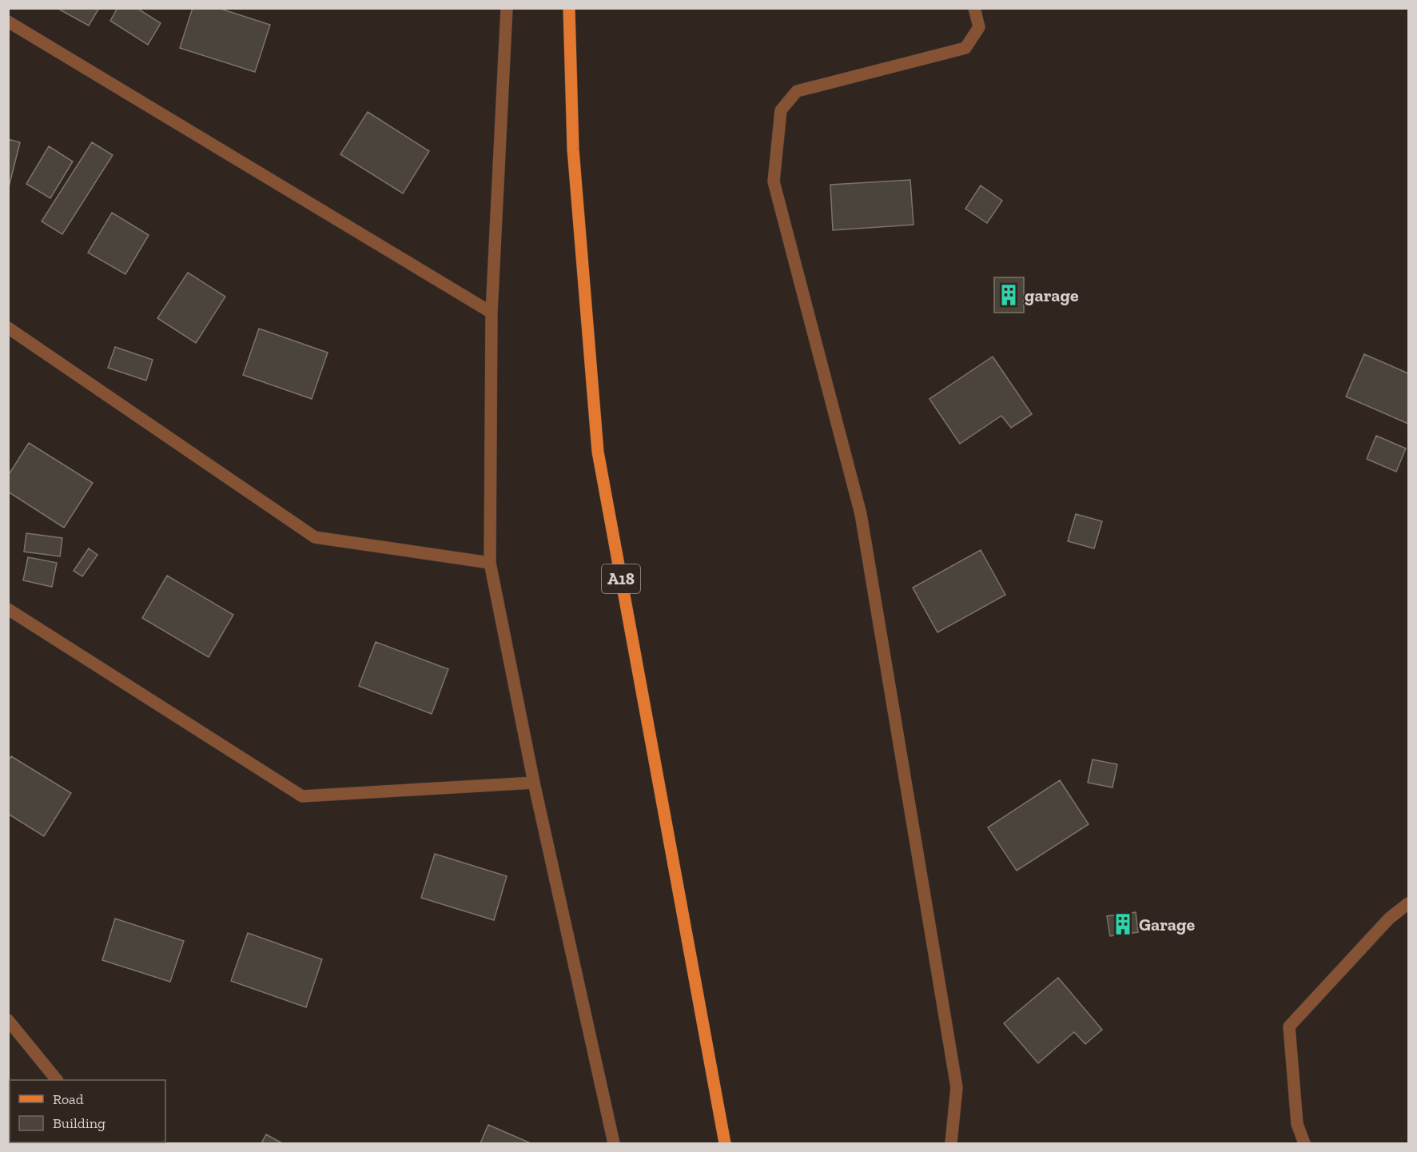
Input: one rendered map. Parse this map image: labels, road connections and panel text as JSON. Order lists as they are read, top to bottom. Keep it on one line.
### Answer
{"streets":{"main road":["A18"]},"places":{"building":["garage","Garage"]},"legend":["Road","Building"]}
